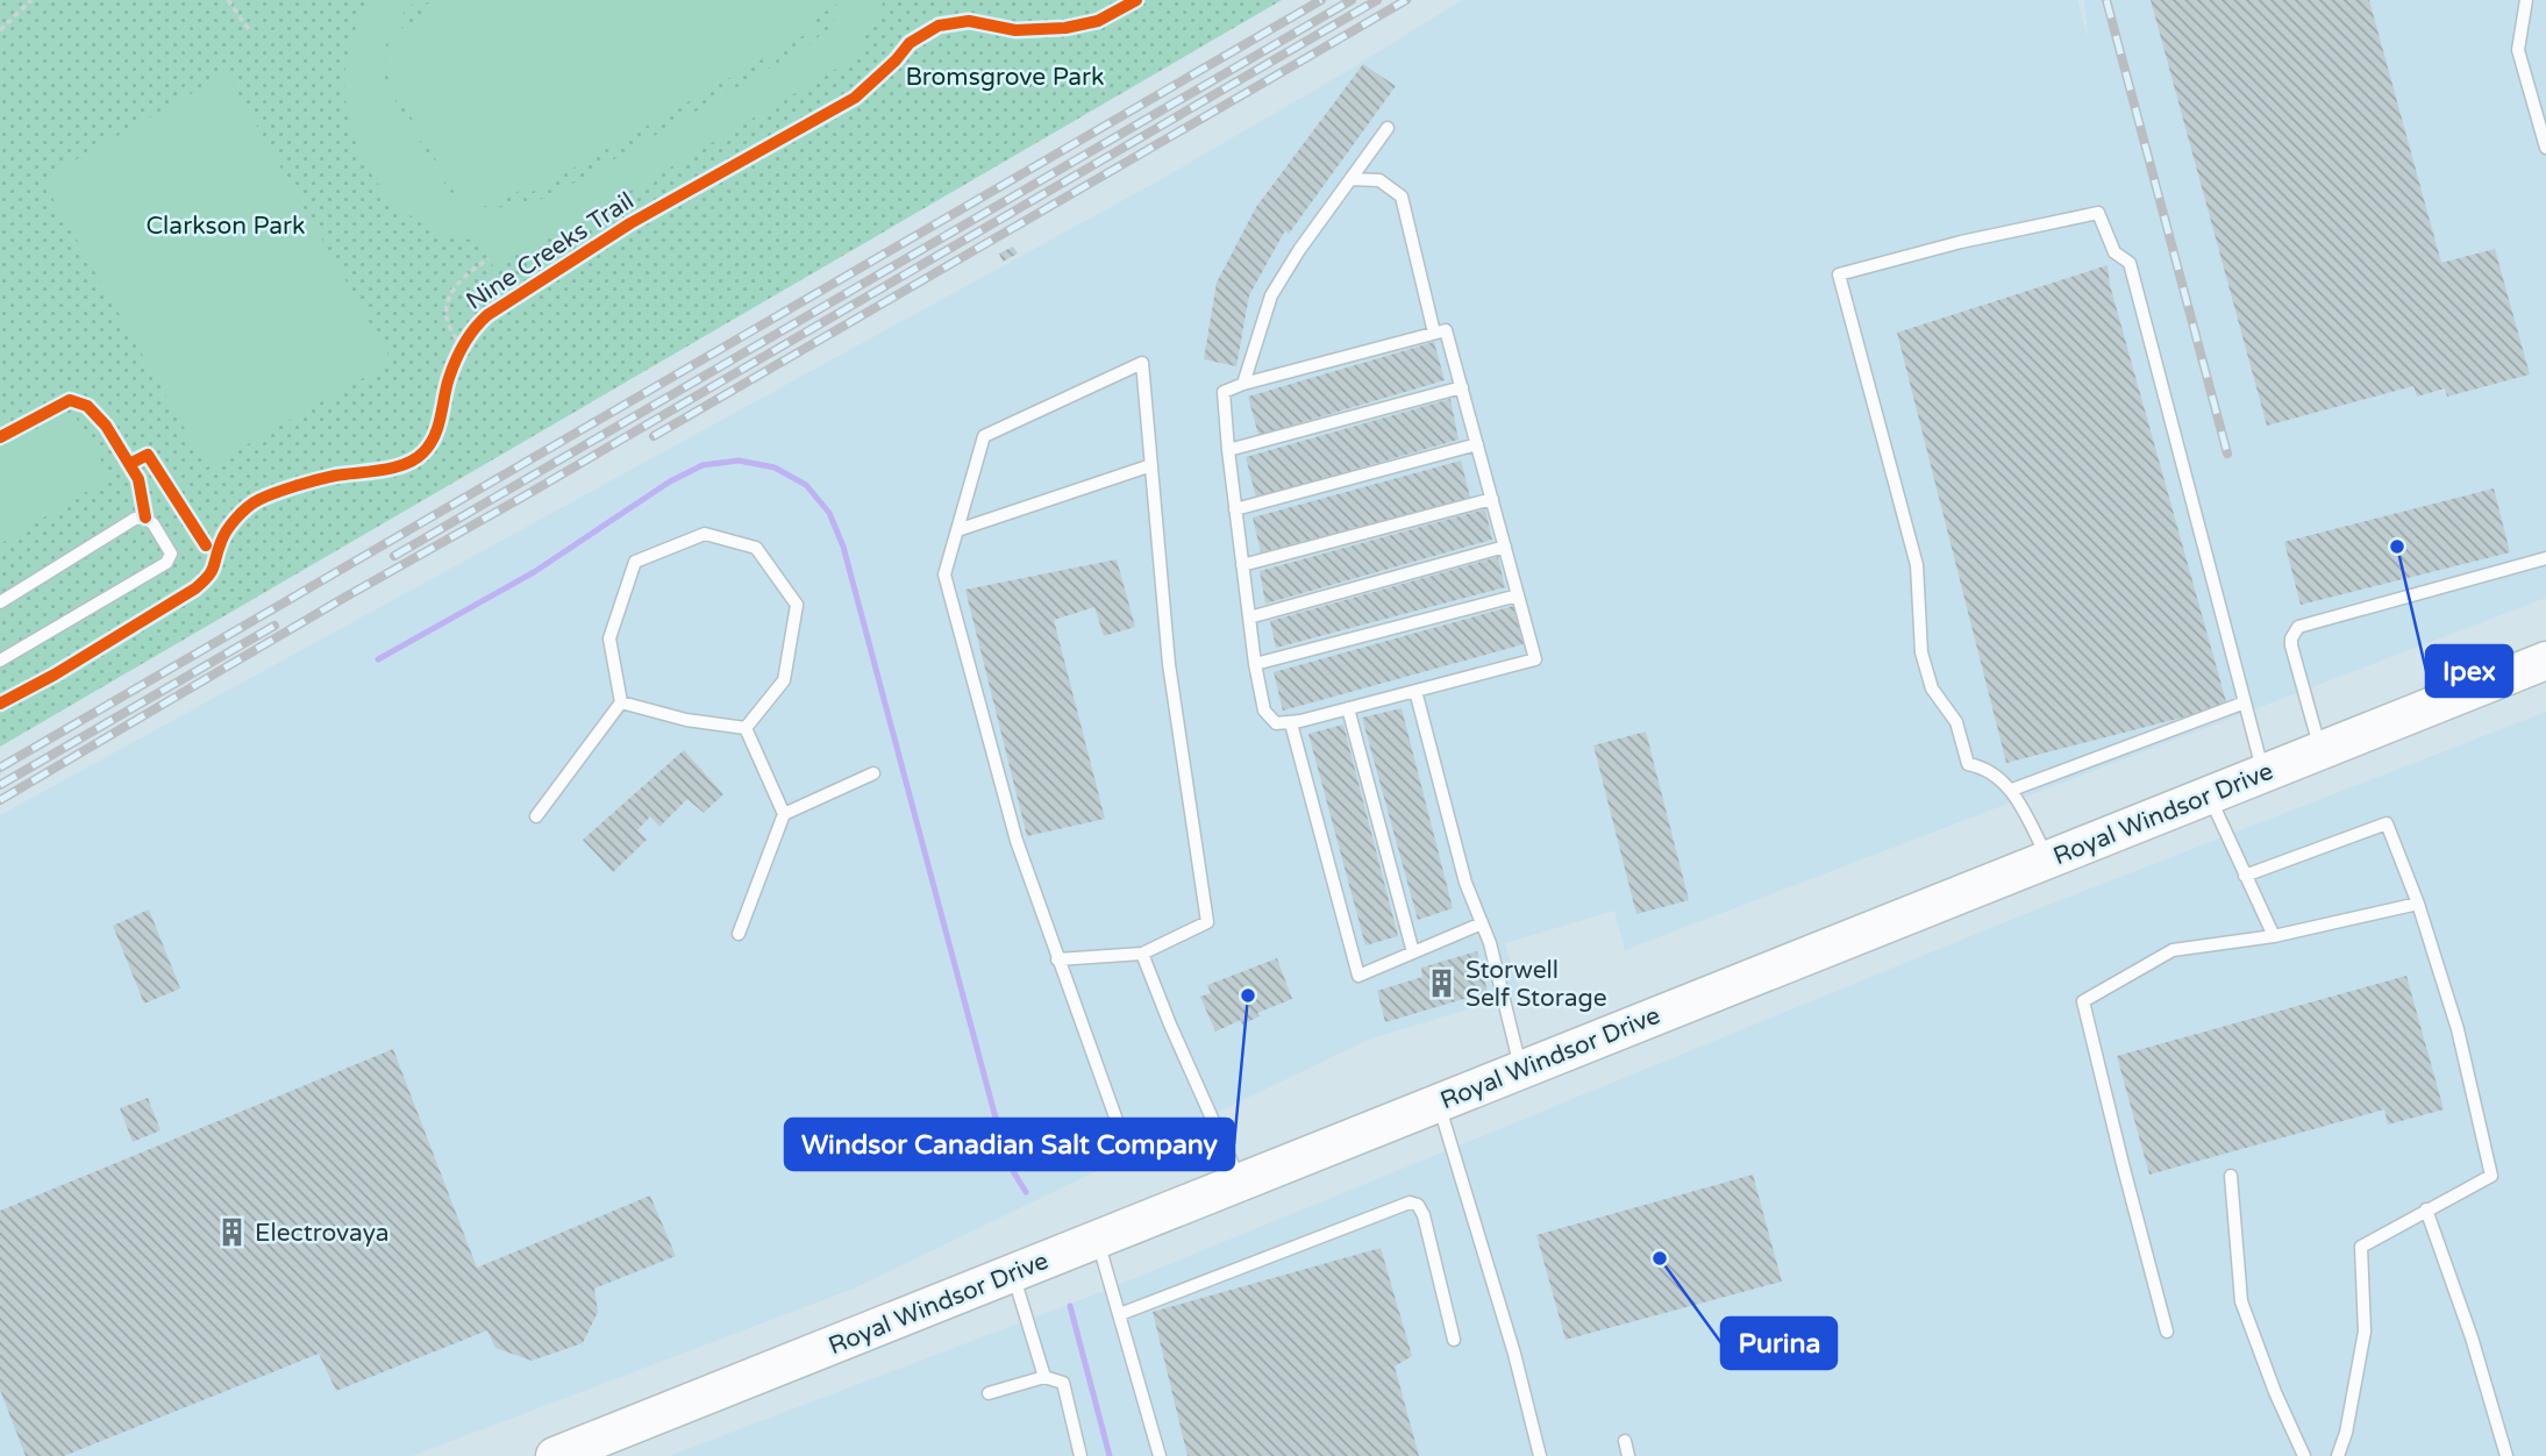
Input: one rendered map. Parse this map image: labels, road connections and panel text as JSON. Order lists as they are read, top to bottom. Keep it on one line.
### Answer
{"streets":{"main road":["Royal Windsor Drive"],"cycle path":["Nine Creeks Trail"]},"parks":["Bromsgrove Park","Clarkson Park"],"places":{"other":["Ipex","Windsor Canadian Salt Company","Purina"],"building":["Storwell Self Storage","Electrovaya"]}}
